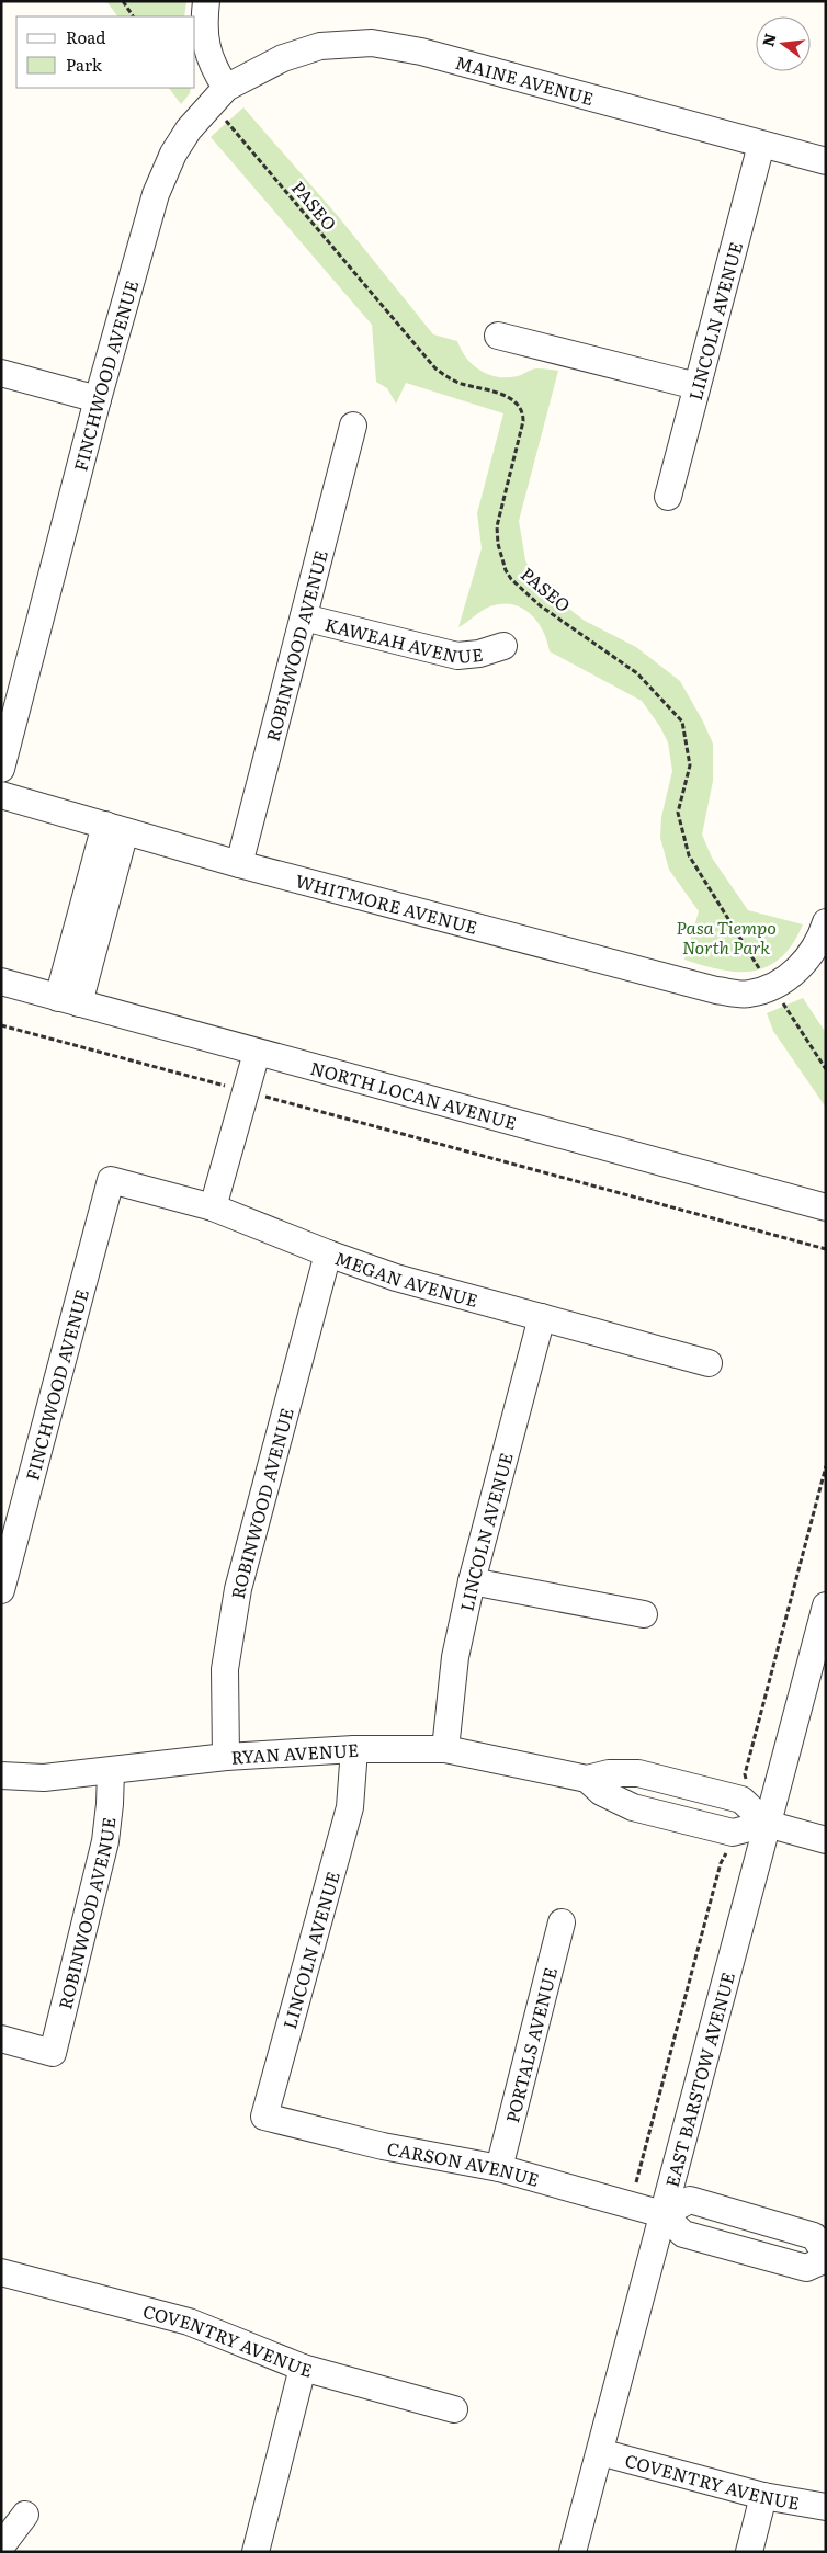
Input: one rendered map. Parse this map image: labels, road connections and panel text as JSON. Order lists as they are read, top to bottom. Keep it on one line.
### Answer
{"streets":{"street":["MAINE AVENUE","LINCOLN AVENUE","FINCHWOOD AVENUE","KAWEAH AVENUE","ROBINWOOD AVENUE","WHITMORE AVENUE","NORTH LOCAN AVENUE","MEGAN AVENUE","RYAN AVENUE","PORTALS AVENUE","EAST BARSTOW AVENUE","CARSON AVENUE","COVENTRY AVENUE"],"path":["PASEO"]},"crossings":[["MAINE AVENUE","PASEO"],["MAINE AVENUE","LINCOLN AVENUE"],["MAINE AVENUE","FINCHWOOD AVENUE"],["PASEO","FINCHWOOD AVENUE"],["PASEO","WHITMORE AVENUE"],["LINCOLN AVENUE","MEGAN AVENUE"],["LINCOLN AVENUE","RYAN AVENUE"],["LINCOLN AVENUE","CARSON AVENUE"],["FINCHWOOD AVENUE","MEGAN AVENUE"],["KAWEAH AVENUE","ROBINWOOD AVENUE"],["ROBINWOOD AVENUE","WHITMORE AVENUE"],["ROBINWOOD AVENUE","MEGAN AVENUE"],["ROBINWOOD AVENUE","RYAN AVENUE"],["RYAN AVENUE","EAST BARSTOW AVENUE"],["PORTALS AVENUE","CARSON AVENUE"],["EAST BARSTOW AVENUE","CARSON AVENUE"],["EAST BARSTOW AVENUE","COVENTRY AVENUE"]],"parks":["Pasa Tiempo North Park"],"legend":["Road","Park"],"north":"left"}
